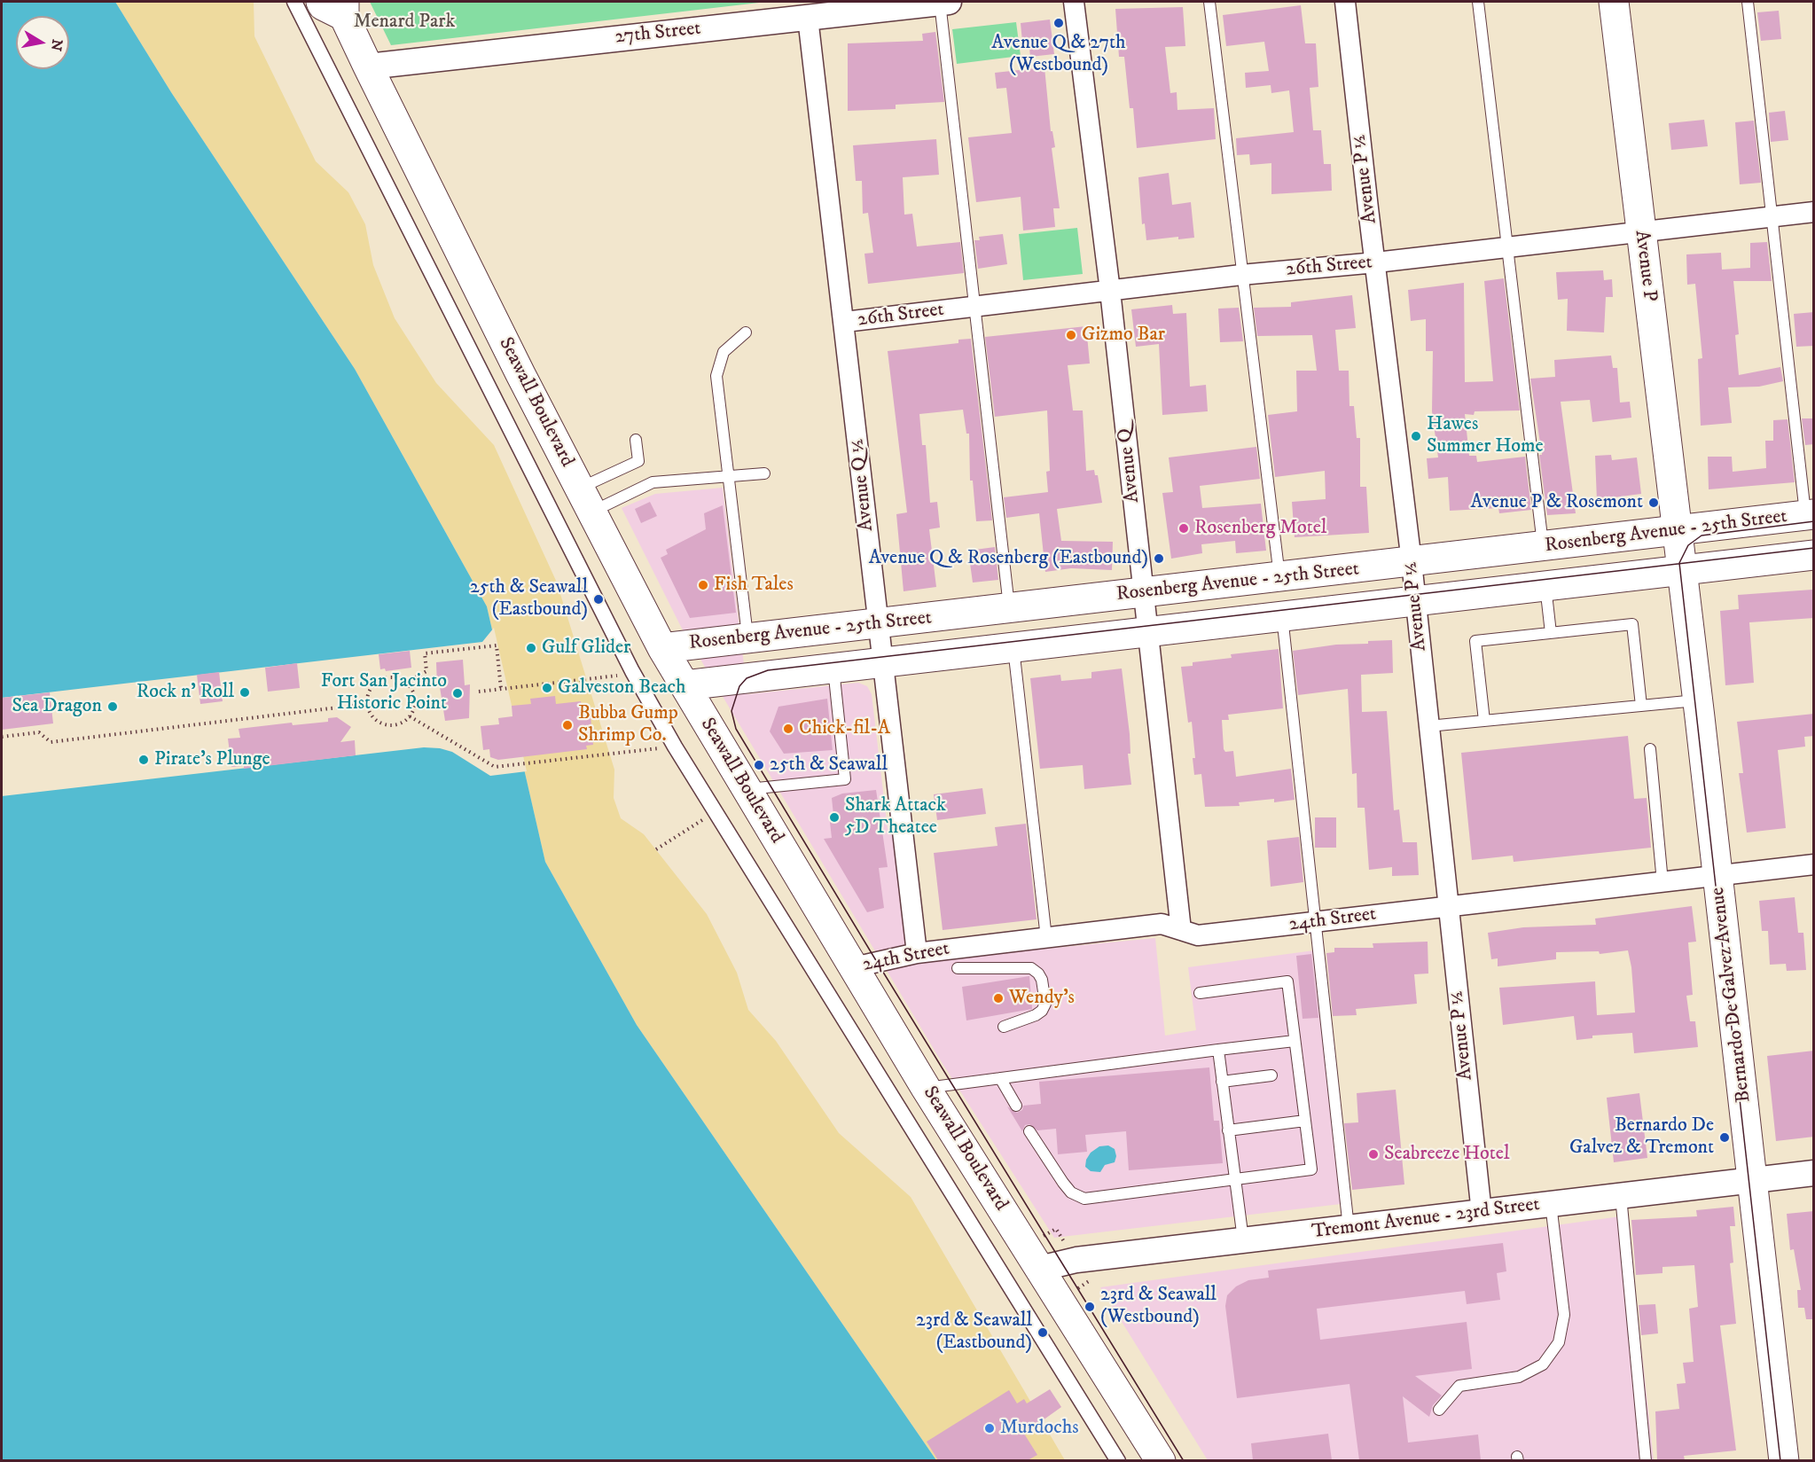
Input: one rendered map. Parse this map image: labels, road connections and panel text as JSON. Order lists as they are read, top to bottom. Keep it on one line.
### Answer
{"streets":{"main road":["Avenue P","Seawall Boulevard","Rosenberg Avenue - 25th Street","Bernardo De Galvez Avenue"],"street":["27th Street","Avenue P ½","26th Street","Avenue Q","Avenue Q ½","24th Street","Tremont Avenue - 23rd Street"]},"crossings":[["27th Street","Seawall Boulevard"],["27th Street","Avenue Q ½"],["Avenue P ½","26th Street"],["Avenue P ½","Rosenberg Avenue - 25th Street"],["Avenue P ½","24th Street"],["Avenue P ½","Tremont Avenue - 23rd Street"],["Avenue P","26th Street"],["Avenue P","Rosenberg Avenue - 25th Street"],["Avenue P","Bernardo De Galvez Avenue"],["26th Street","Avenue Q"],["26th Street","Avenue Q ½"],["Seawall Boulevard","Rosenberg Avenue - 25th Street"],["Seawall Boulevard","24th Street"],["Seawall Boulevard","Tremont Avenue - 23rd Street"],["Avenue Q","Rosenberg Avenue - 25th Street"],["Avenue Q","24th Street"],["Avenue Q ½","Rosenberg Avenue - 25th Street"],["Avenue Q ½","24th Street"],["Rosenberg Avenue - 25th Street","Bernardo De Galvez Avenue"],["24th Street","Bernardo De Galvez Avenue"],["Bernardo De Galvez Avenue","Tremont Avenue - 23rd Street"]],"parks":["Menard Park"],"places":["Avenue Q & 27th (Westbound)","Gizmo Bar","Hawes Summer Home","Avenue P & Rosemont","Rosenberg Motel","Avenue Q & Rosenberg (Eastbound)","Fish Tales","25th & Seawall (Eastbound)","Gulf Glider","Galveston Beach","Rock n' Roll","Fort San Jacinto Historic Point","Sea Dragon","Bubba Gump Shrimp Co.","Chick-fil-A","Pirate's Plunge","25th & Seawall","Shark Attack 5D Theatee","Wendy's","Bernardo De Galvez & Tremont","Seabreeze Hotel","23rd & Seawall (Westbound)","23rd & Seawall (Eastbound)","Murdochs"],"north":"right"}
